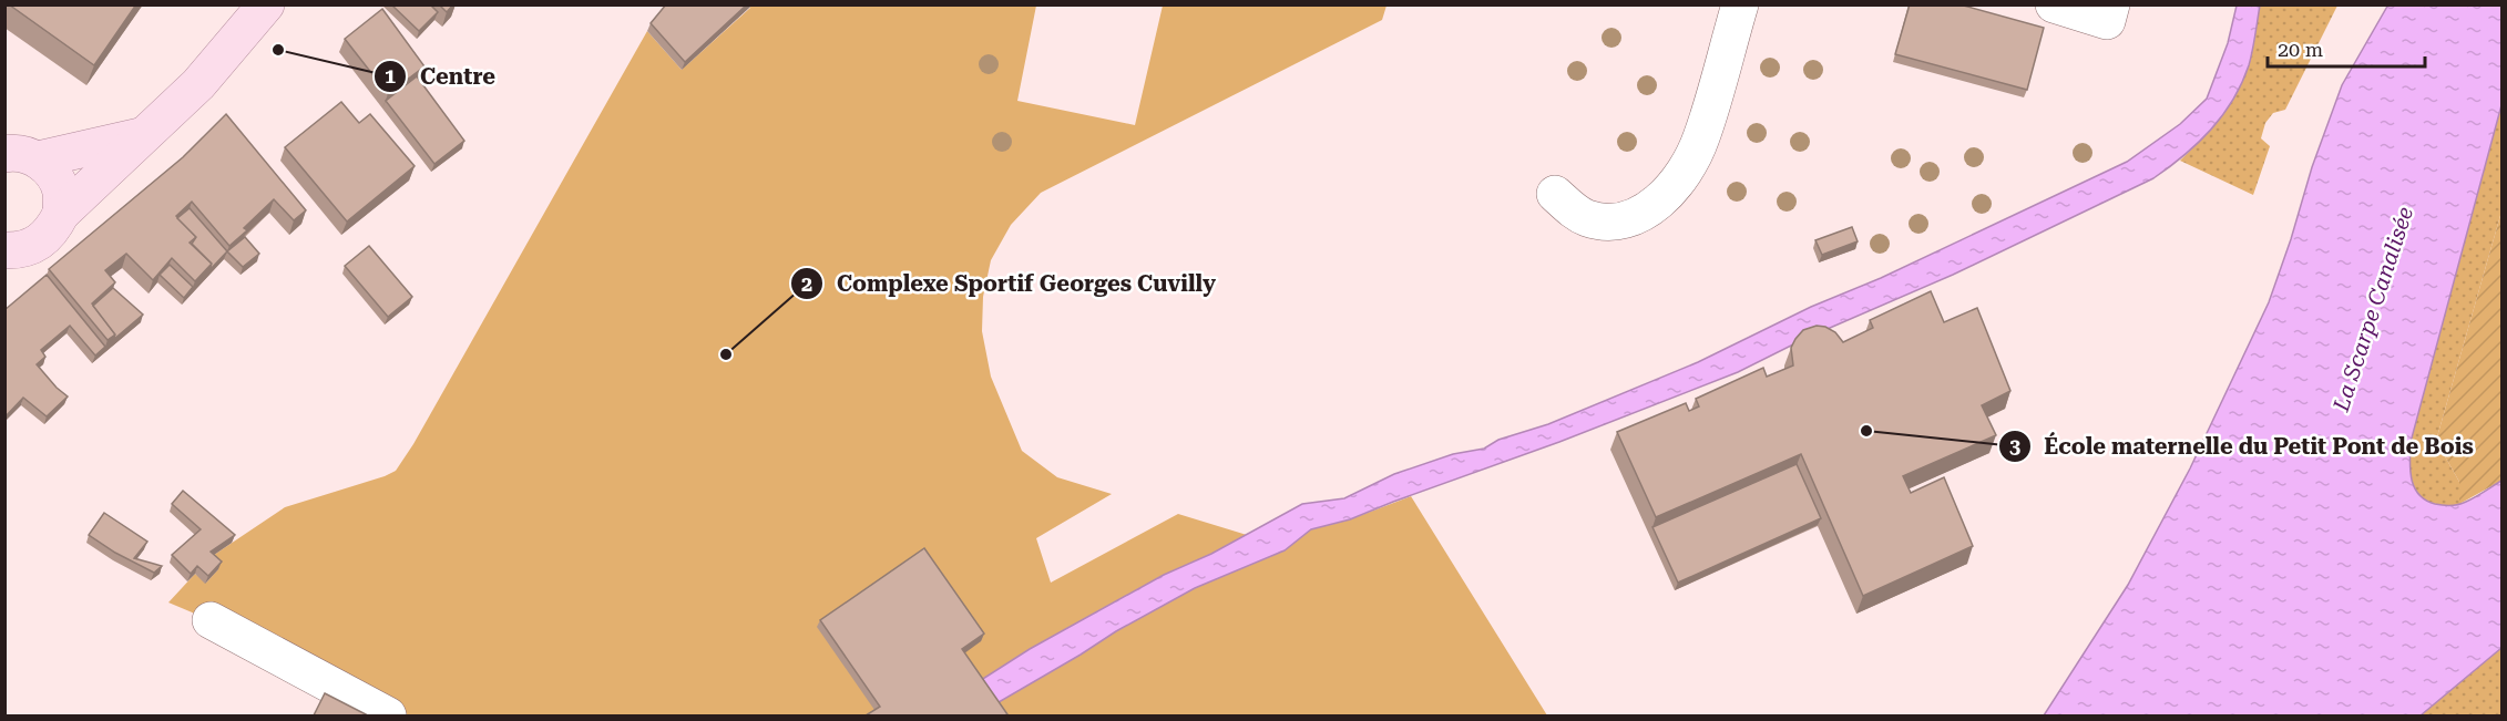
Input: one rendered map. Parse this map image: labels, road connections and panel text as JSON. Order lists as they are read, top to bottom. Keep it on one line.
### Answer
{"water":["La Scarpe Canalisée"],"places":["Centre","Complexe Sportif Georges Cuvilly","École maternelle du Petit Pont de Bois"],"scale_bar":"20 m"}
